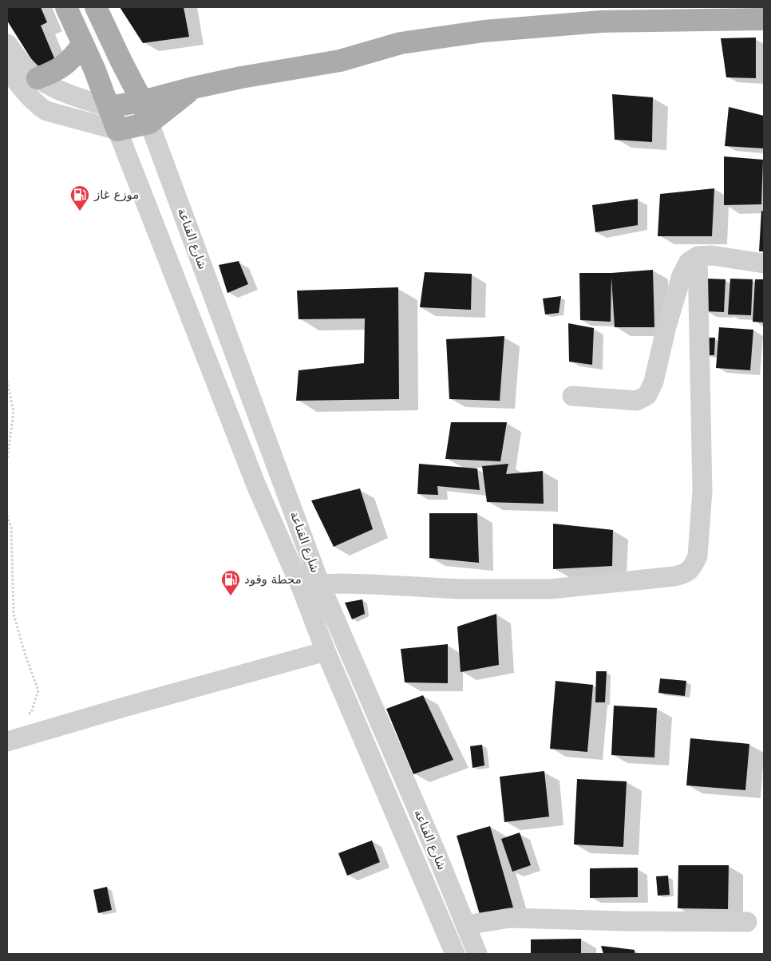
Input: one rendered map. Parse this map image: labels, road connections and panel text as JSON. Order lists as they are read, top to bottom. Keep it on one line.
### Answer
{"streets":{"street":["شارع القناعة"]},"places":{"fuel station":["موزع غاز","محطة وقود"]}}
